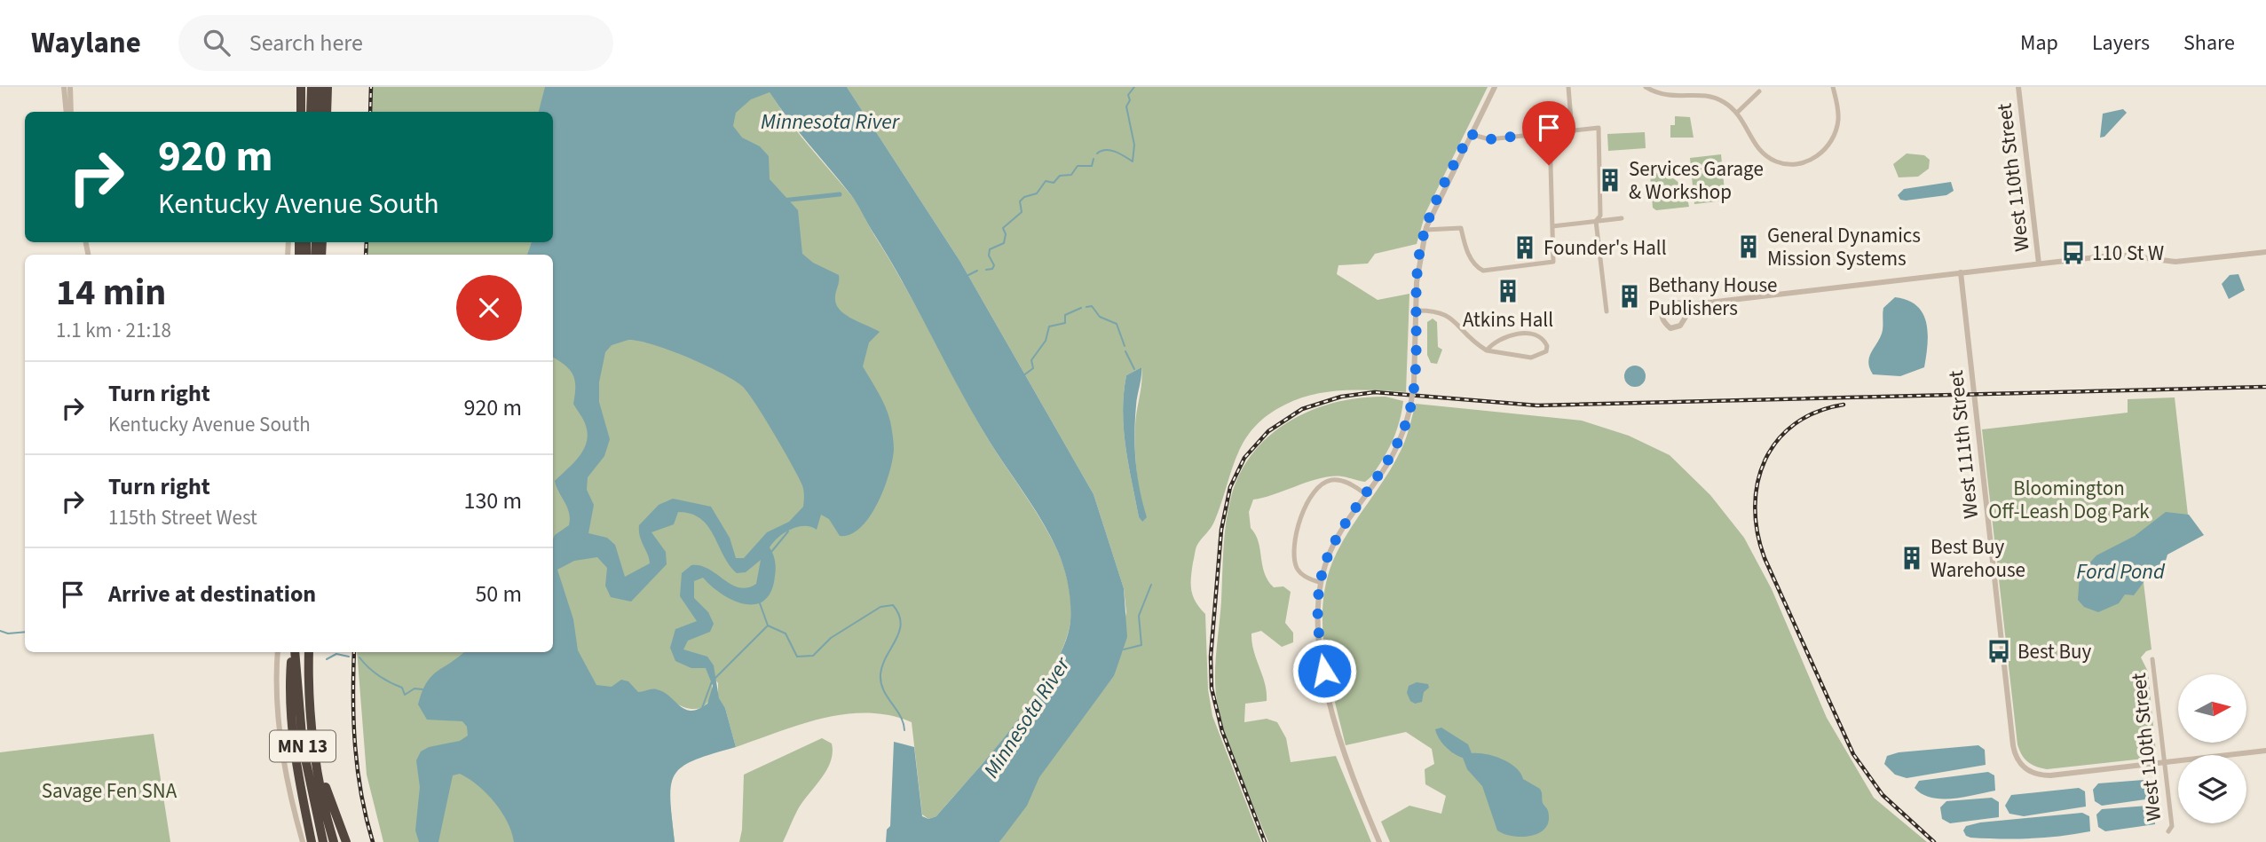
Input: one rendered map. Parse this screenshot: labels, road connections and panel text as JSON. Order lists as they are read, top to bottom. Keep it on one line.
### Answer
{"streets":{"highway":["MN 13"],"street":["West 110th Street","West 111th Street"]},"crossings":[["West 110th Street","West 111th Street"]],"water":["Minnesota River","Ford Pond"],"parks":["Bloomington Off-Leash Dog Park","Savage Fen SNA"],"places":{"building":["Services Garage & Workshop","General Dynamics Mission Systems","Founder's Hall","Atkins Hall","Bethany House Publishers","Best Buy Warehouse"],"bus stop":["110 St W","Best Buy"]},"north":"right","page":{"header":"Waylane","search":"Search here","nav":["Map","Layers","Share"],"turn":["920 m","Kentucky Avenue South"],"heading":["14 min","1.1 km · 21:18"],"list":[{"name":"Turn right","note":"Kentucky Avenue South","value":"920 m"},{"name":"Turn right","note":"115th Street West","value":"130 m"},{"name":"Arrive at destination","value":"50 m"}]}}
